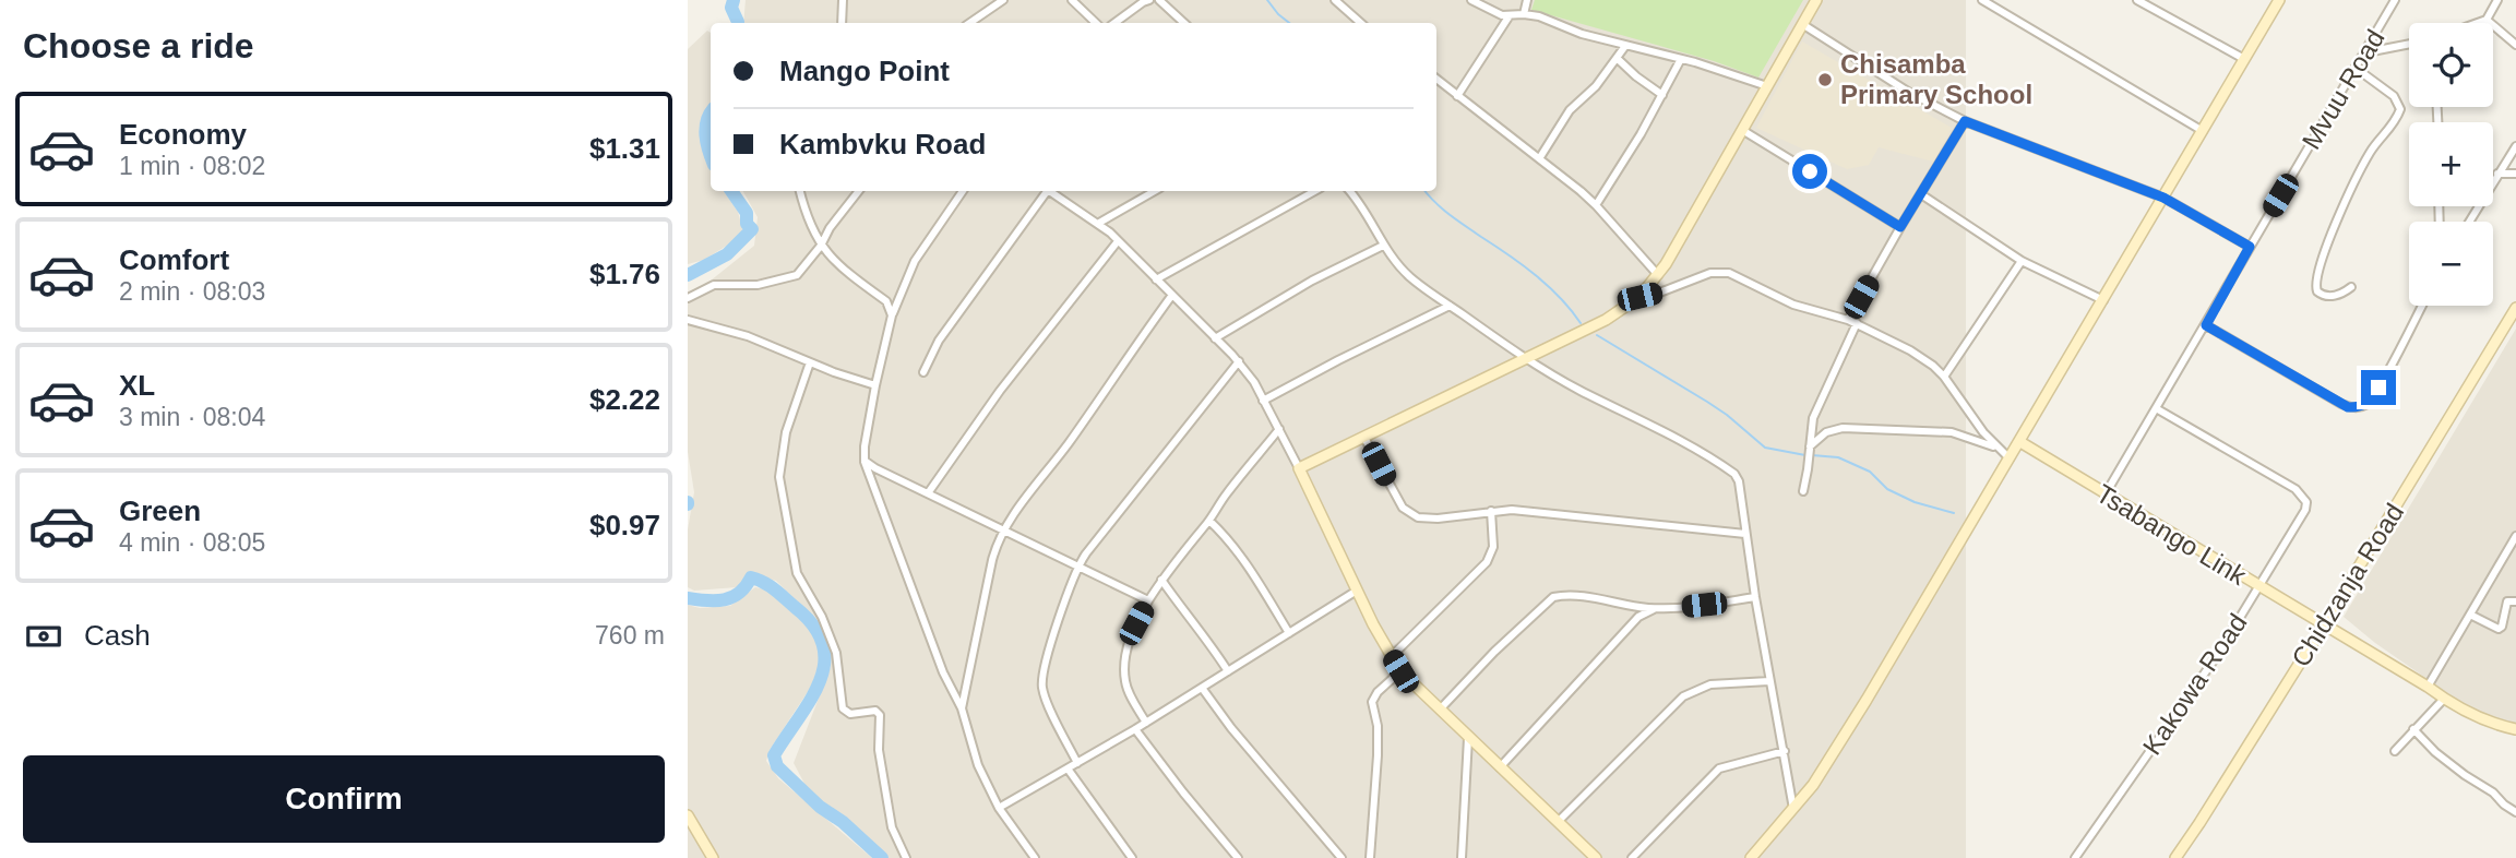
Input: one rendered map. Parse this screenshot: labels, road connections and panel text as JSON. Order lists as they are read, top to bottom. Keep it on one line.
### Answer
{"streets":{"street":["Mvuu Road","Tsabango Link","Chidzanja Road","Kakowa Road"]},"crossings":[["Mvuu Road","Tsabango Link"],["Mvuu Road","Kakowa Road"],["Tsabango Link","Chidzanja Road"],["Tsabango Link","Kakowa Road"]],"places":["Chisamba Primary School"],"page":{"heading":"Choose a ride","map_buttons":["+","−"],"banner":["Mango Point","Kambvku Road"],"list":[{"name":"Economy","note":"1 min · 08:02","value":"$1.31"},{"name":"Comfort","note":"2 min · 08:03","value":"$1.76"},{"name":"XL","note":"3 min · 08:04","value":"$2.22"},{"name":"Green","note":"4 min · 08:05","value":"$0.97"}],"pay":["Cash","760 m"],"buttons":"Confirm"}}
